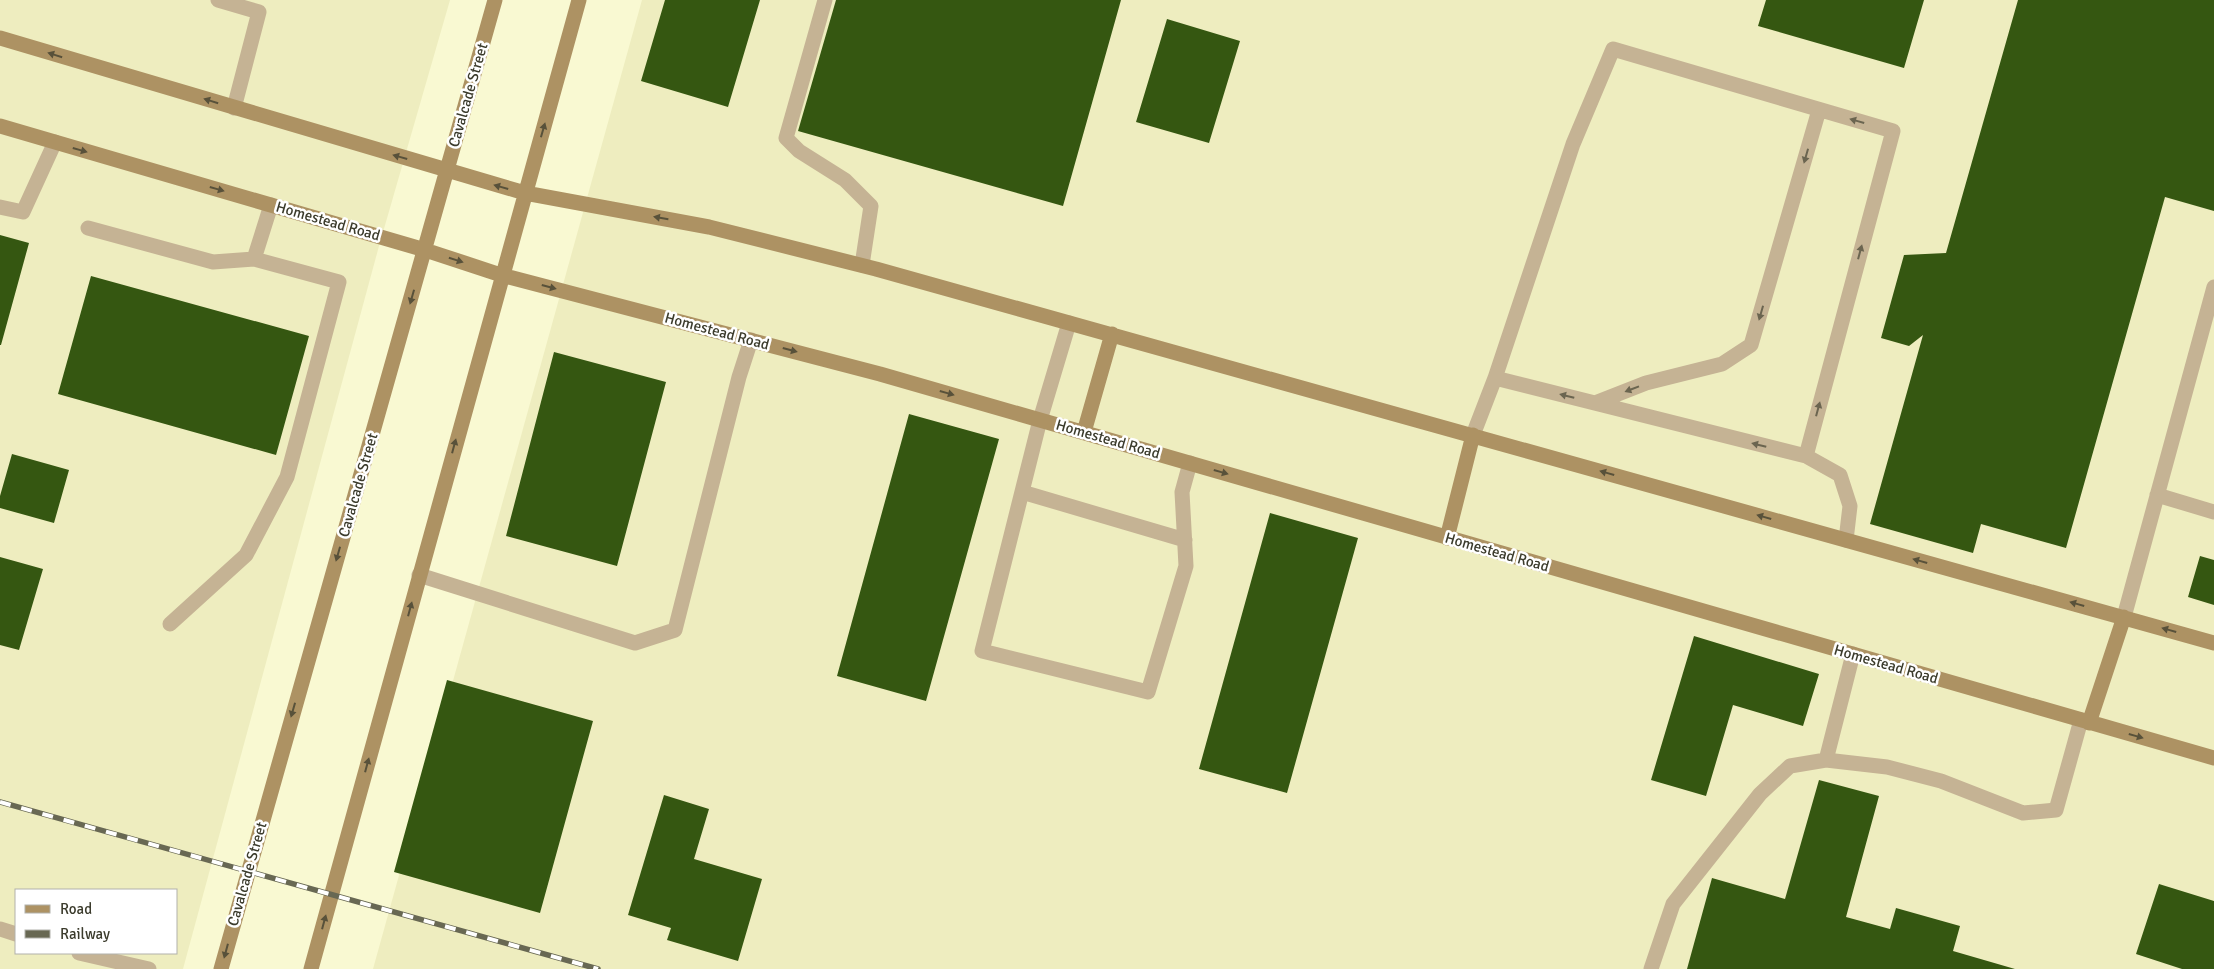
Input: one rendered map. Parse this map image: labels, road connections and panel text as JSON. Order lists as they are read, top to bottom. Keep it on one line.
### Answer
{"streets":{"main road":["Cavalcade Street","Homestead Road"]},"crossings":[["Cavalcade Street","Homestead Road"]],"legend":["Road","Railway"]}
